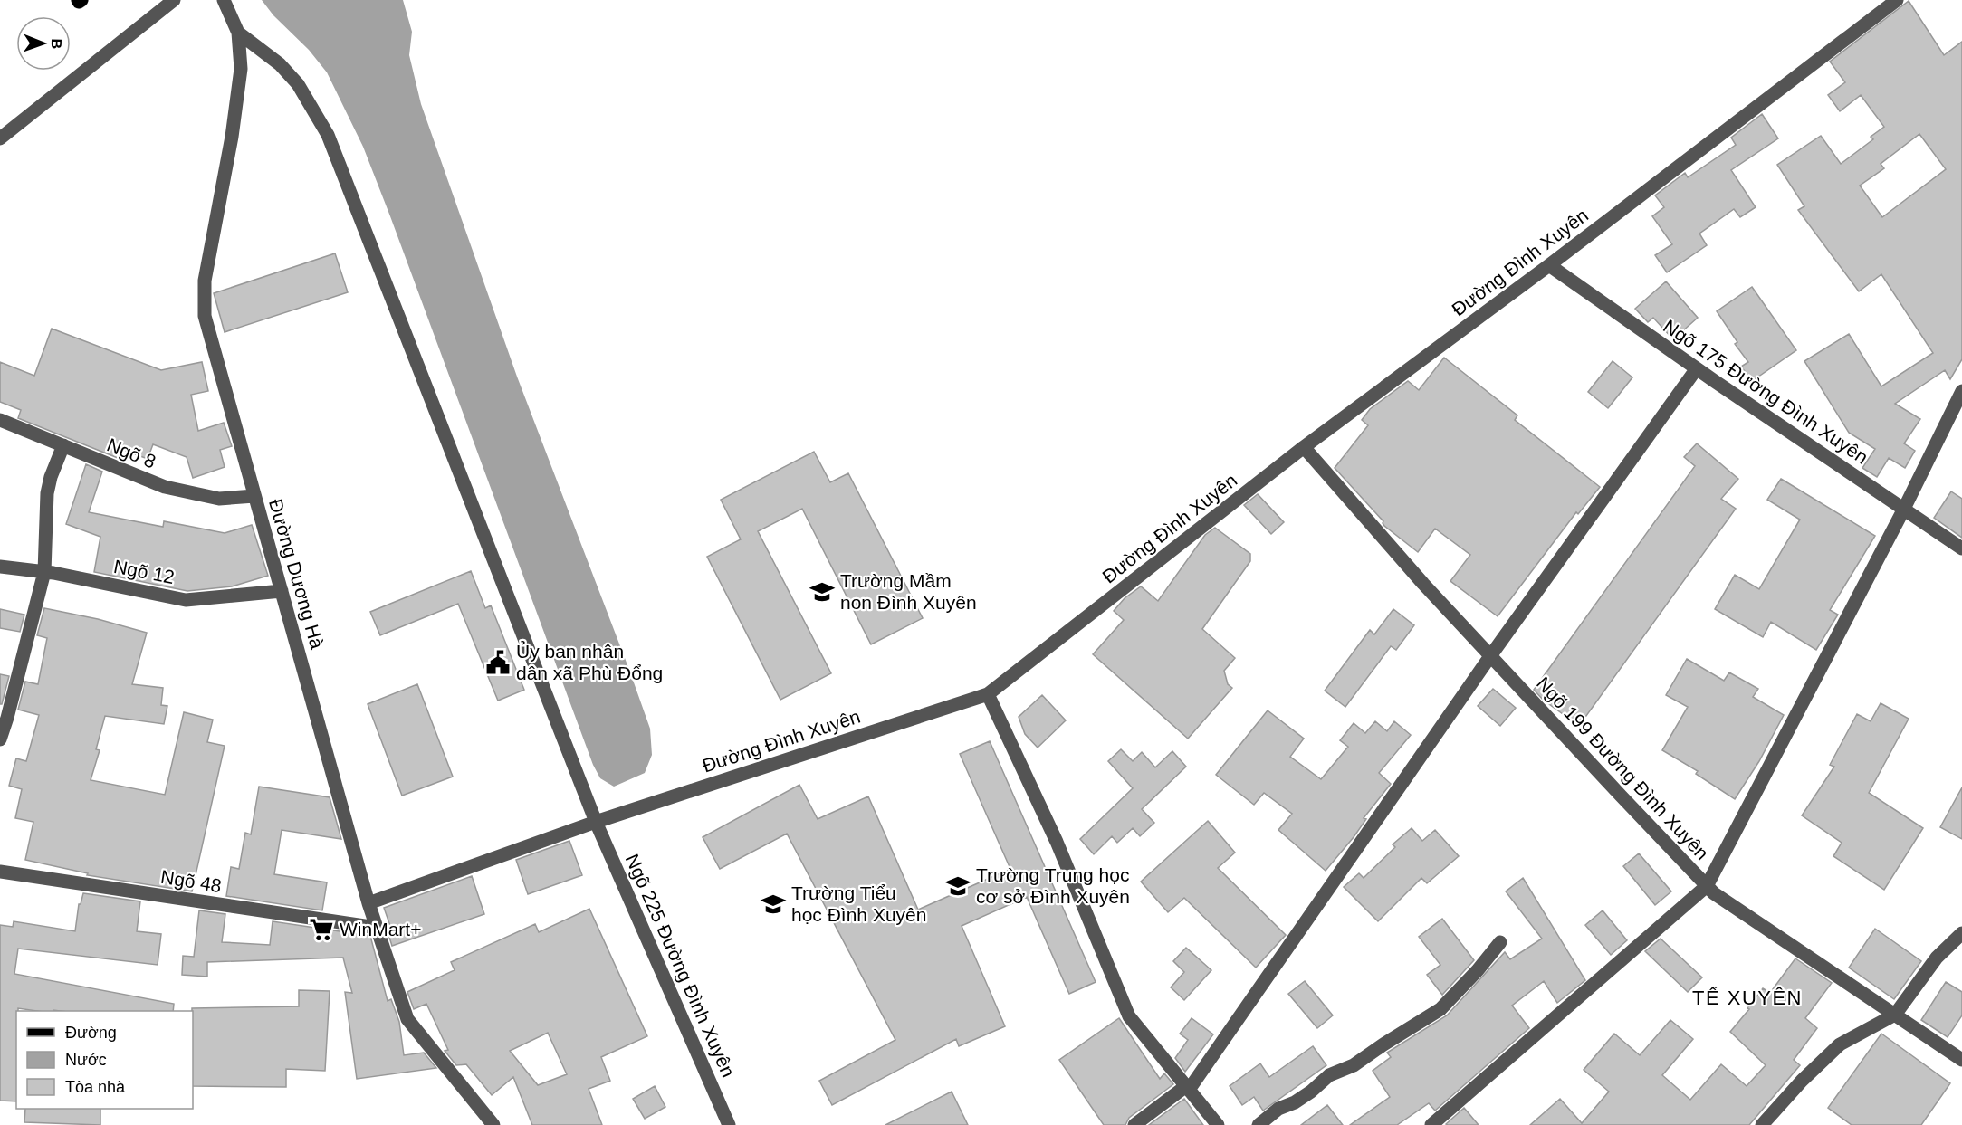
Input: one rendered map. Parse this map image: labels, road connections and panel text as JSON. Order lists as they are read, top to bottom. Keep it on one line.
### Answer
{"streets":{"street":["Đường Đình Xuyên","Ngõ 175 Đường Đình Xuyên","Ngõ 8","Ngõ 12","Đường Dương Hà","Ngõ 199 Đường Đình Xuyên","Ngõ 48","Ngõ 225 Đường Đình Xuyên"]},"crossings":[["Đường Đình Xuyên","Ngõ 175 Đường Đình Xuyên"],["Đường Đình Xuyên","Đường Dương Hà"],["Đường Đình Xuyên","Ngõ 199 Đường Đình Xuyên"],["Đường Đình Xuyên","Ngõ 225 Đường Đình Xuyên"],["Ngõ 8","Đường Dương Hà"],["Ngõ 12","Đường Dương Hà"],["Đường Dương Hà","Ngõ 48"],["Đường Dương Hà","Ngõ 225 Đường Đình Xuyên"]],"districts":["TẾ XUYÊN"],"places":{"school or university":["Trường Mầm non Đình Xuyên","Trường Trung học cơ sở Đình Xuyên","Trường Tiểu học Đình Xuyên"],"public building":["Ủy ban nhân dân xã Phù Đổng"],"supermarket":["WinMart+"]},"legend":["Đường","Nước","Tòa nhà"],"north":"right"}
